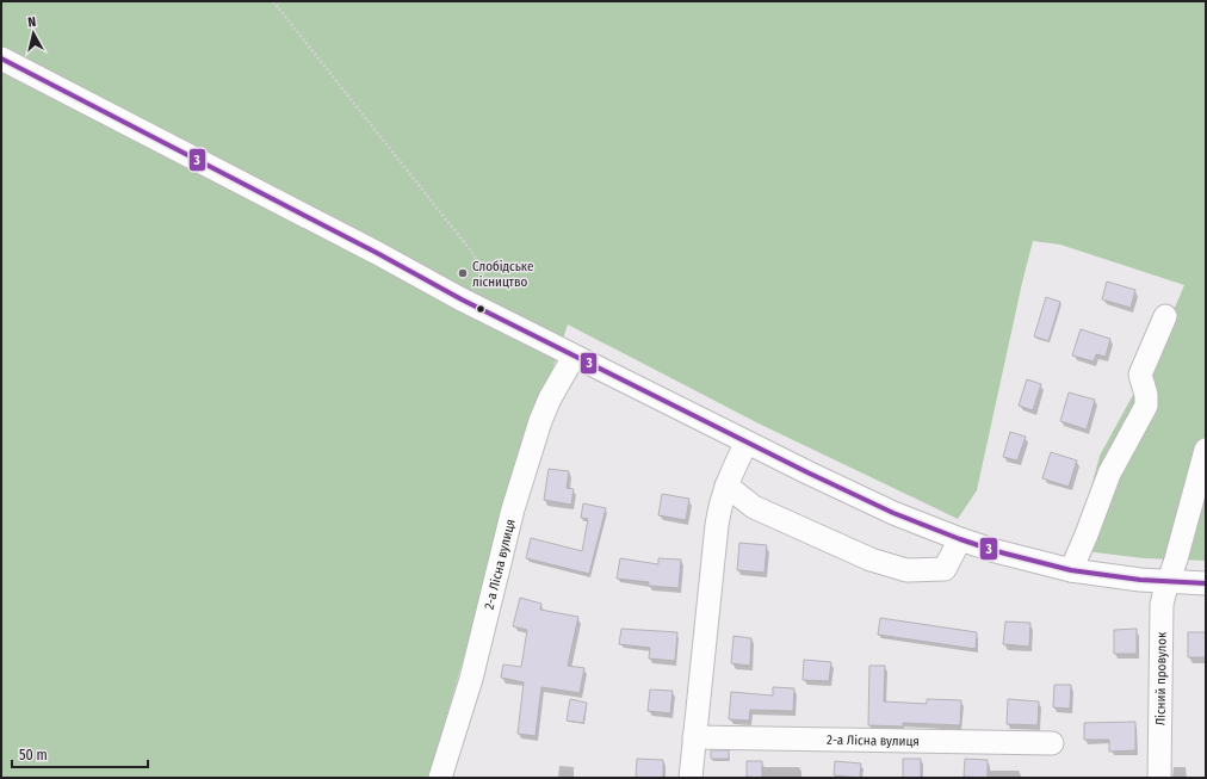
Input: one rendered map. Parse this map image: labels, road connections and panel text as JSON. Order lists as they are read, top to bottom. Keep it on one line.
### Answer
{"streets":{"street":["2-а Лісна вулиця","Лісний провулок"]},"places":["Слобідське лісництво"],"lines":["transit line 3"],"scale_bar":"50 m","north":"top"}
